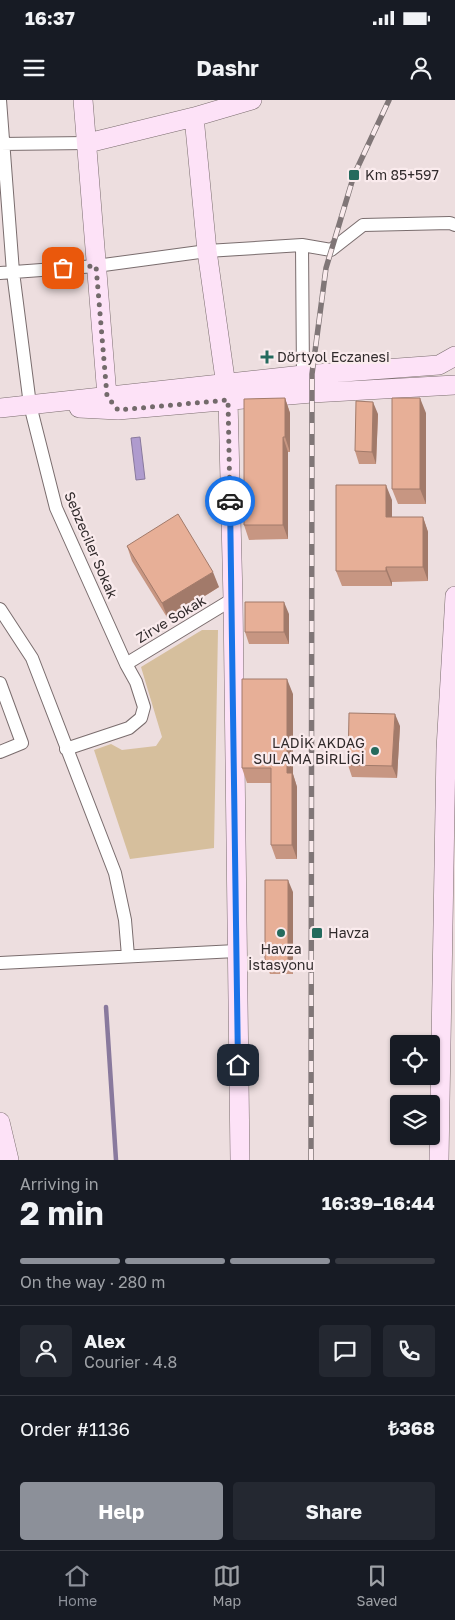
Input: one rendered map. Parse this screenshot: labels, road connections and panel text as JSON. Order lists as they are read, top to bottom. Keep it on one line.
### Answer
{"streets":{"street":["Sebzeciler Sokak","Zirve Sokak"]},"crossings":[["Sebzeciler Sokak","Zirve Sokak"]],"places":{"transit":["Km 85+597","Havza"],"health":["Dörtyol Eczanesi"],"other":["LADİK AKDAĞ SULAMA BİRLİĞİ","Havza İstasyonu"]},"page":{"status":"16:37","header":"Dashr","heading":["2 min","Arriving in","16:39–16:44"],"panel":["Alex","Courier · 4.8","Order #1136","₺368"],"bar":"On the way · 280 m","buttons":["Help","Share"],"tabs":["Home","Map","Saved"]}}
